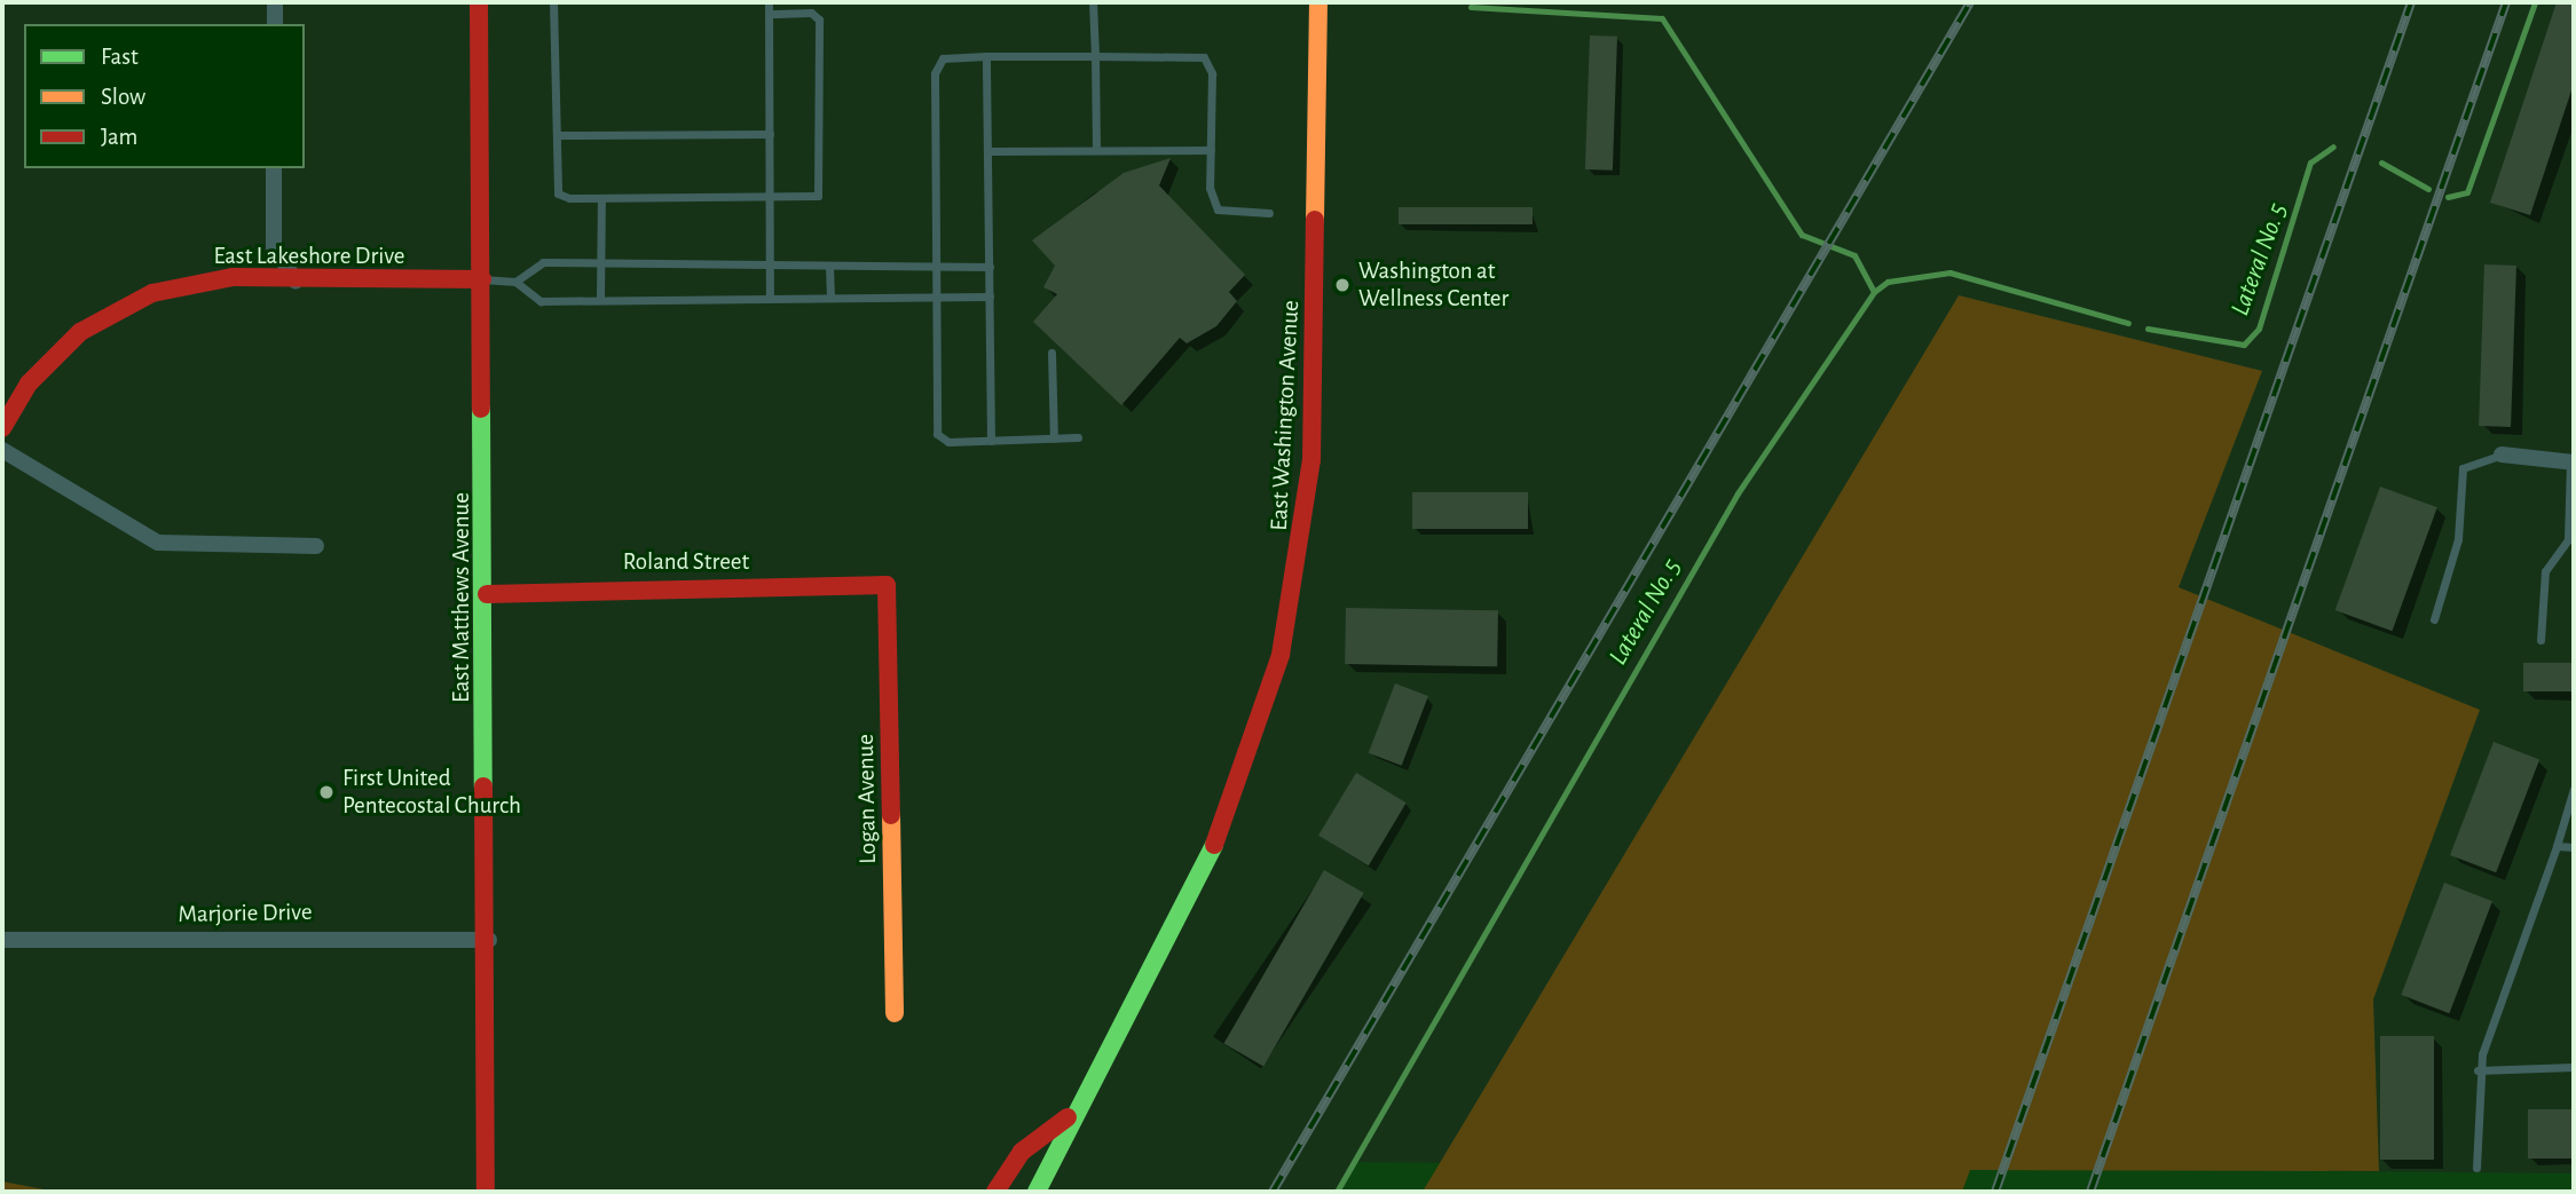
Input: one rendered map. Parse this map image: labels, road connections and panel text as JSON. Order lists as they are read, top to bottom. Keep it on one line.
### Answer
{"streets":{"street":["East Lakeshore Drive","East Washington Avenue","Roland Street","East Matthews Avenue","Logan Avenue","Marjorie Drive"]},"crossings":[["East Lakeshore Drive","East Matthews Avenue"],["Roland Street","East Matthews Avenue"],["Roland Street","Logan Avenue"],["East Matthews Avenue","Marjorie Drive"]],"water":["Lateral No. 5"],"places":["Washington at Wellness Center","First United Pentecostal Church"],"legend":["Fast","Slow","Jam"]}
